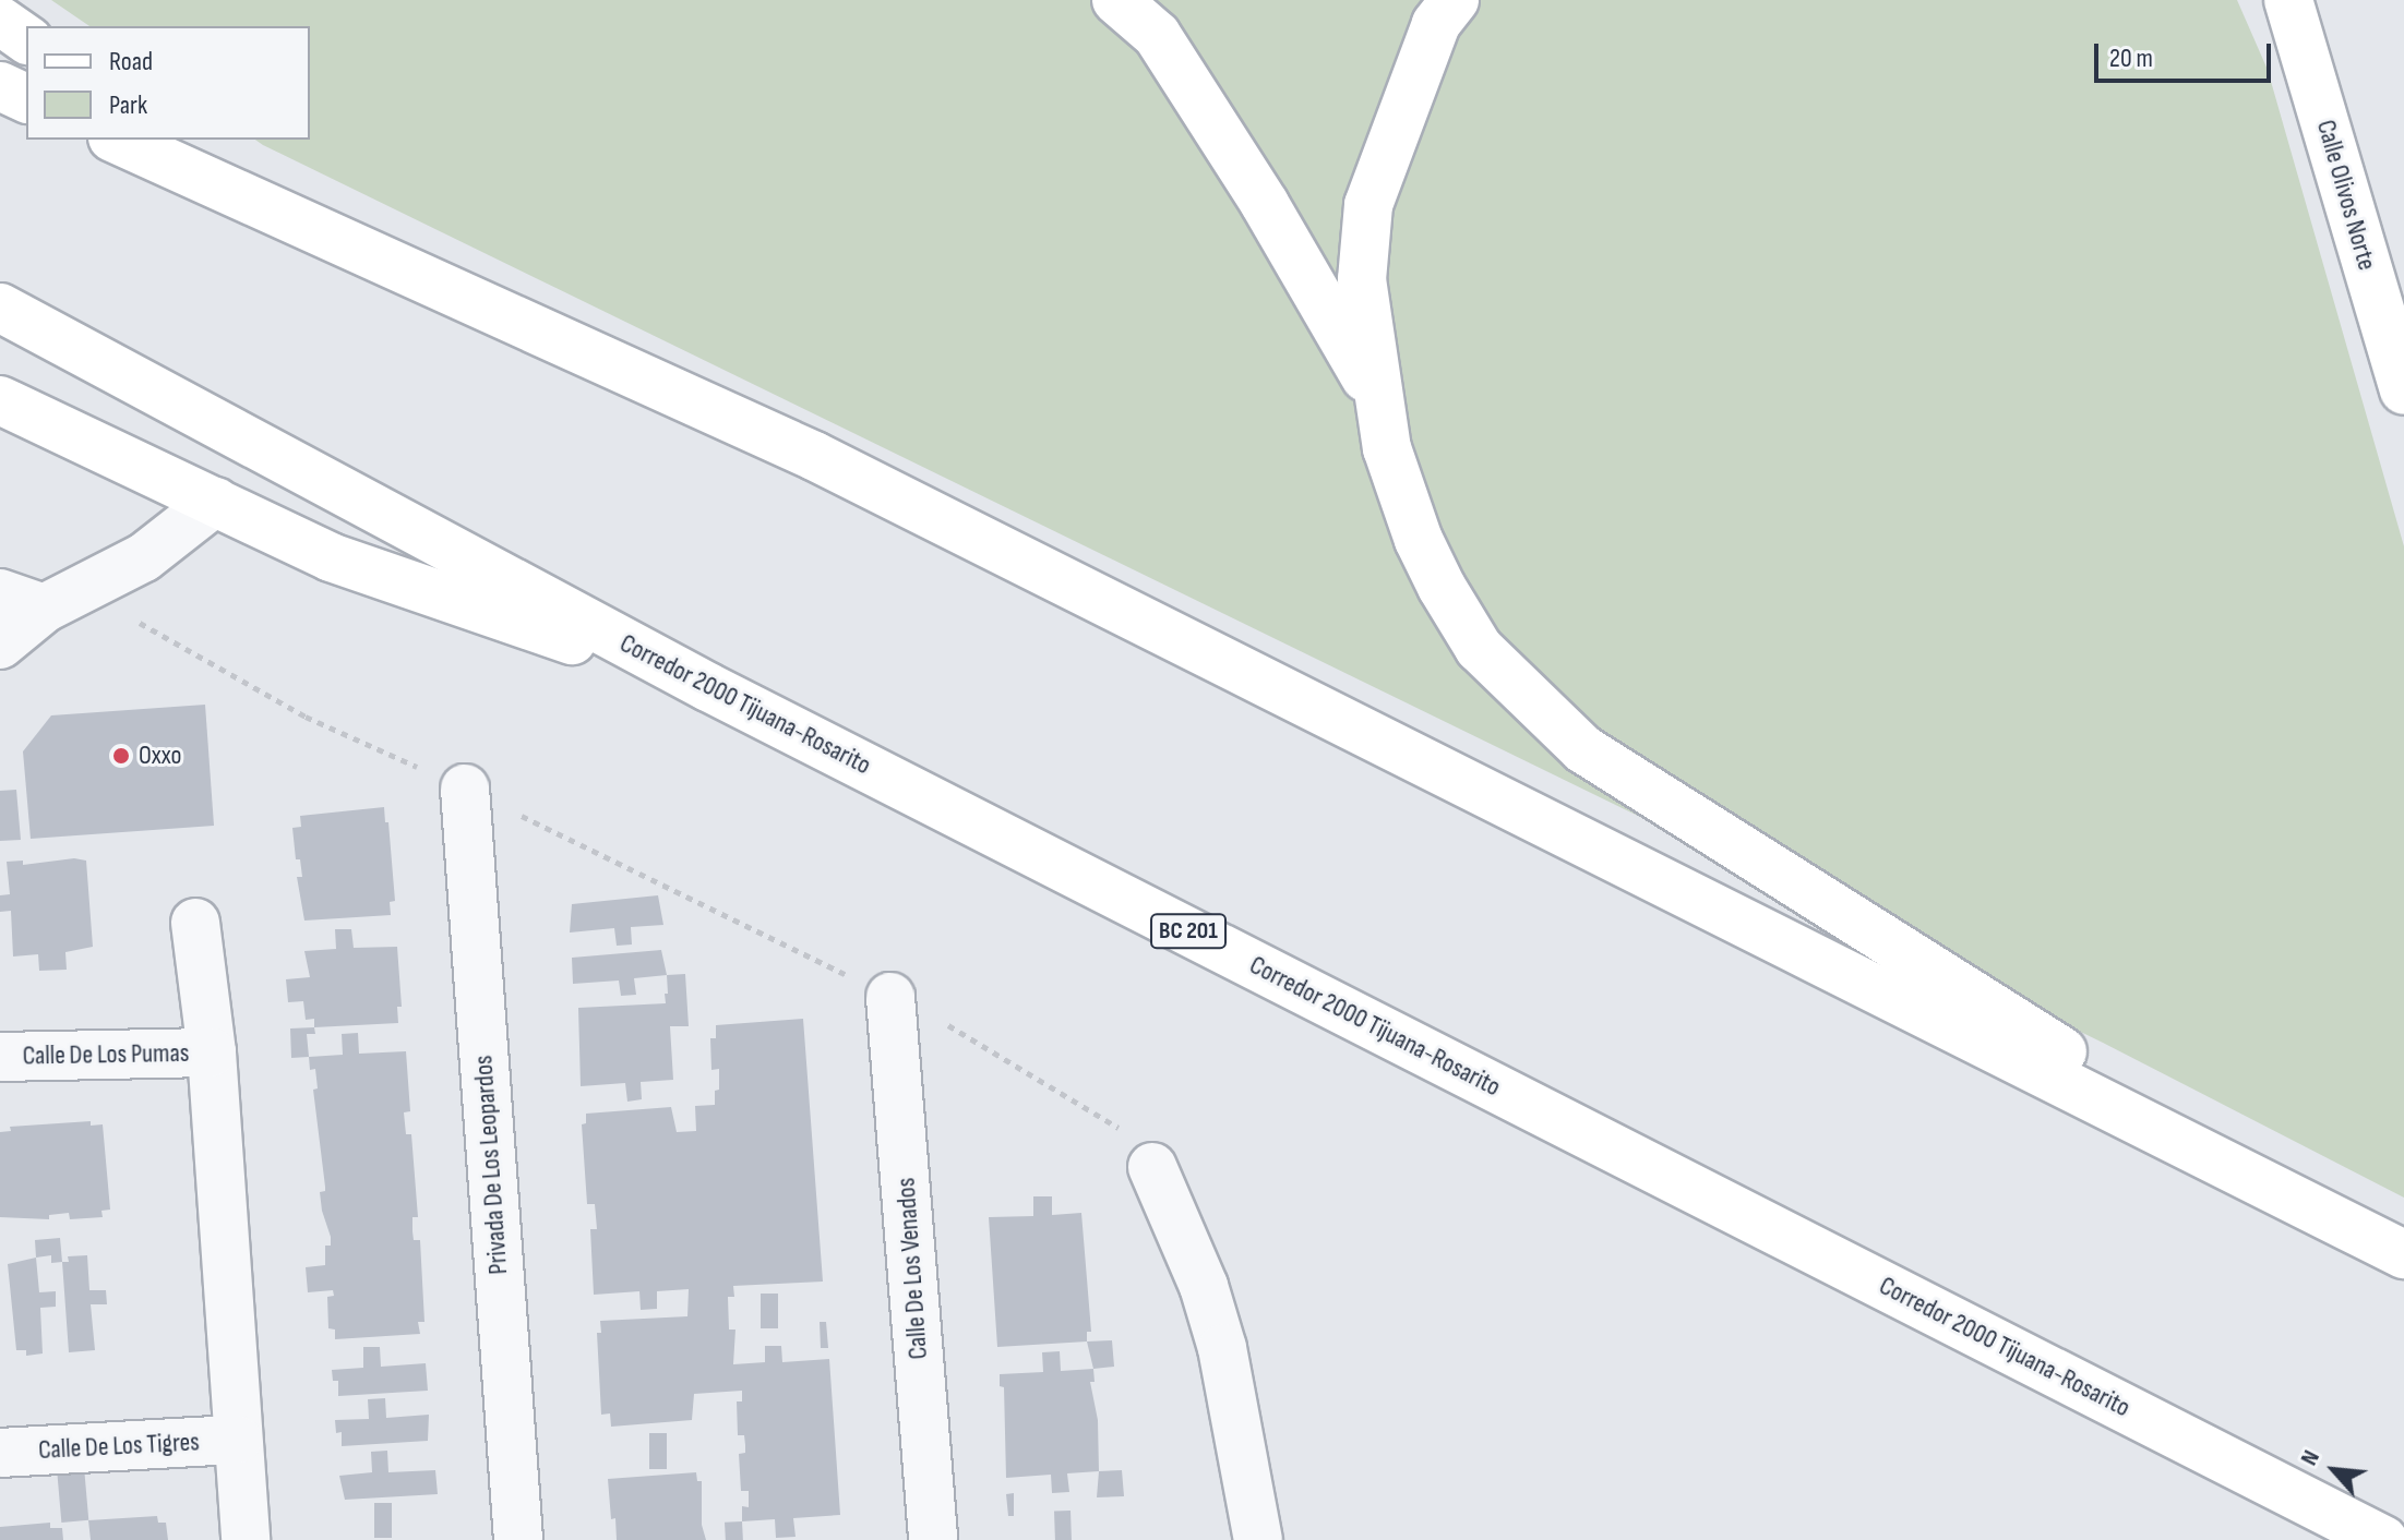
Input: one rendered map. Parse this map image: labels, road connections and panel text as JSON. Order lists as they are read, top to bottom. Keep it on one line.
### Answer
{"streets":{"main road":["Calle Olivos Norte","Corredor 2000 Tijuana-Rosarito","BC 201"],"street":["Calle De Los Pumas","Privada De Los Leopardos","Calle De Los Venados","Calle De Los Tigres"]},"places":["Oxxo"],"legend":["Road","Park"],"scale_bar":"20 m","north":"top left"}
